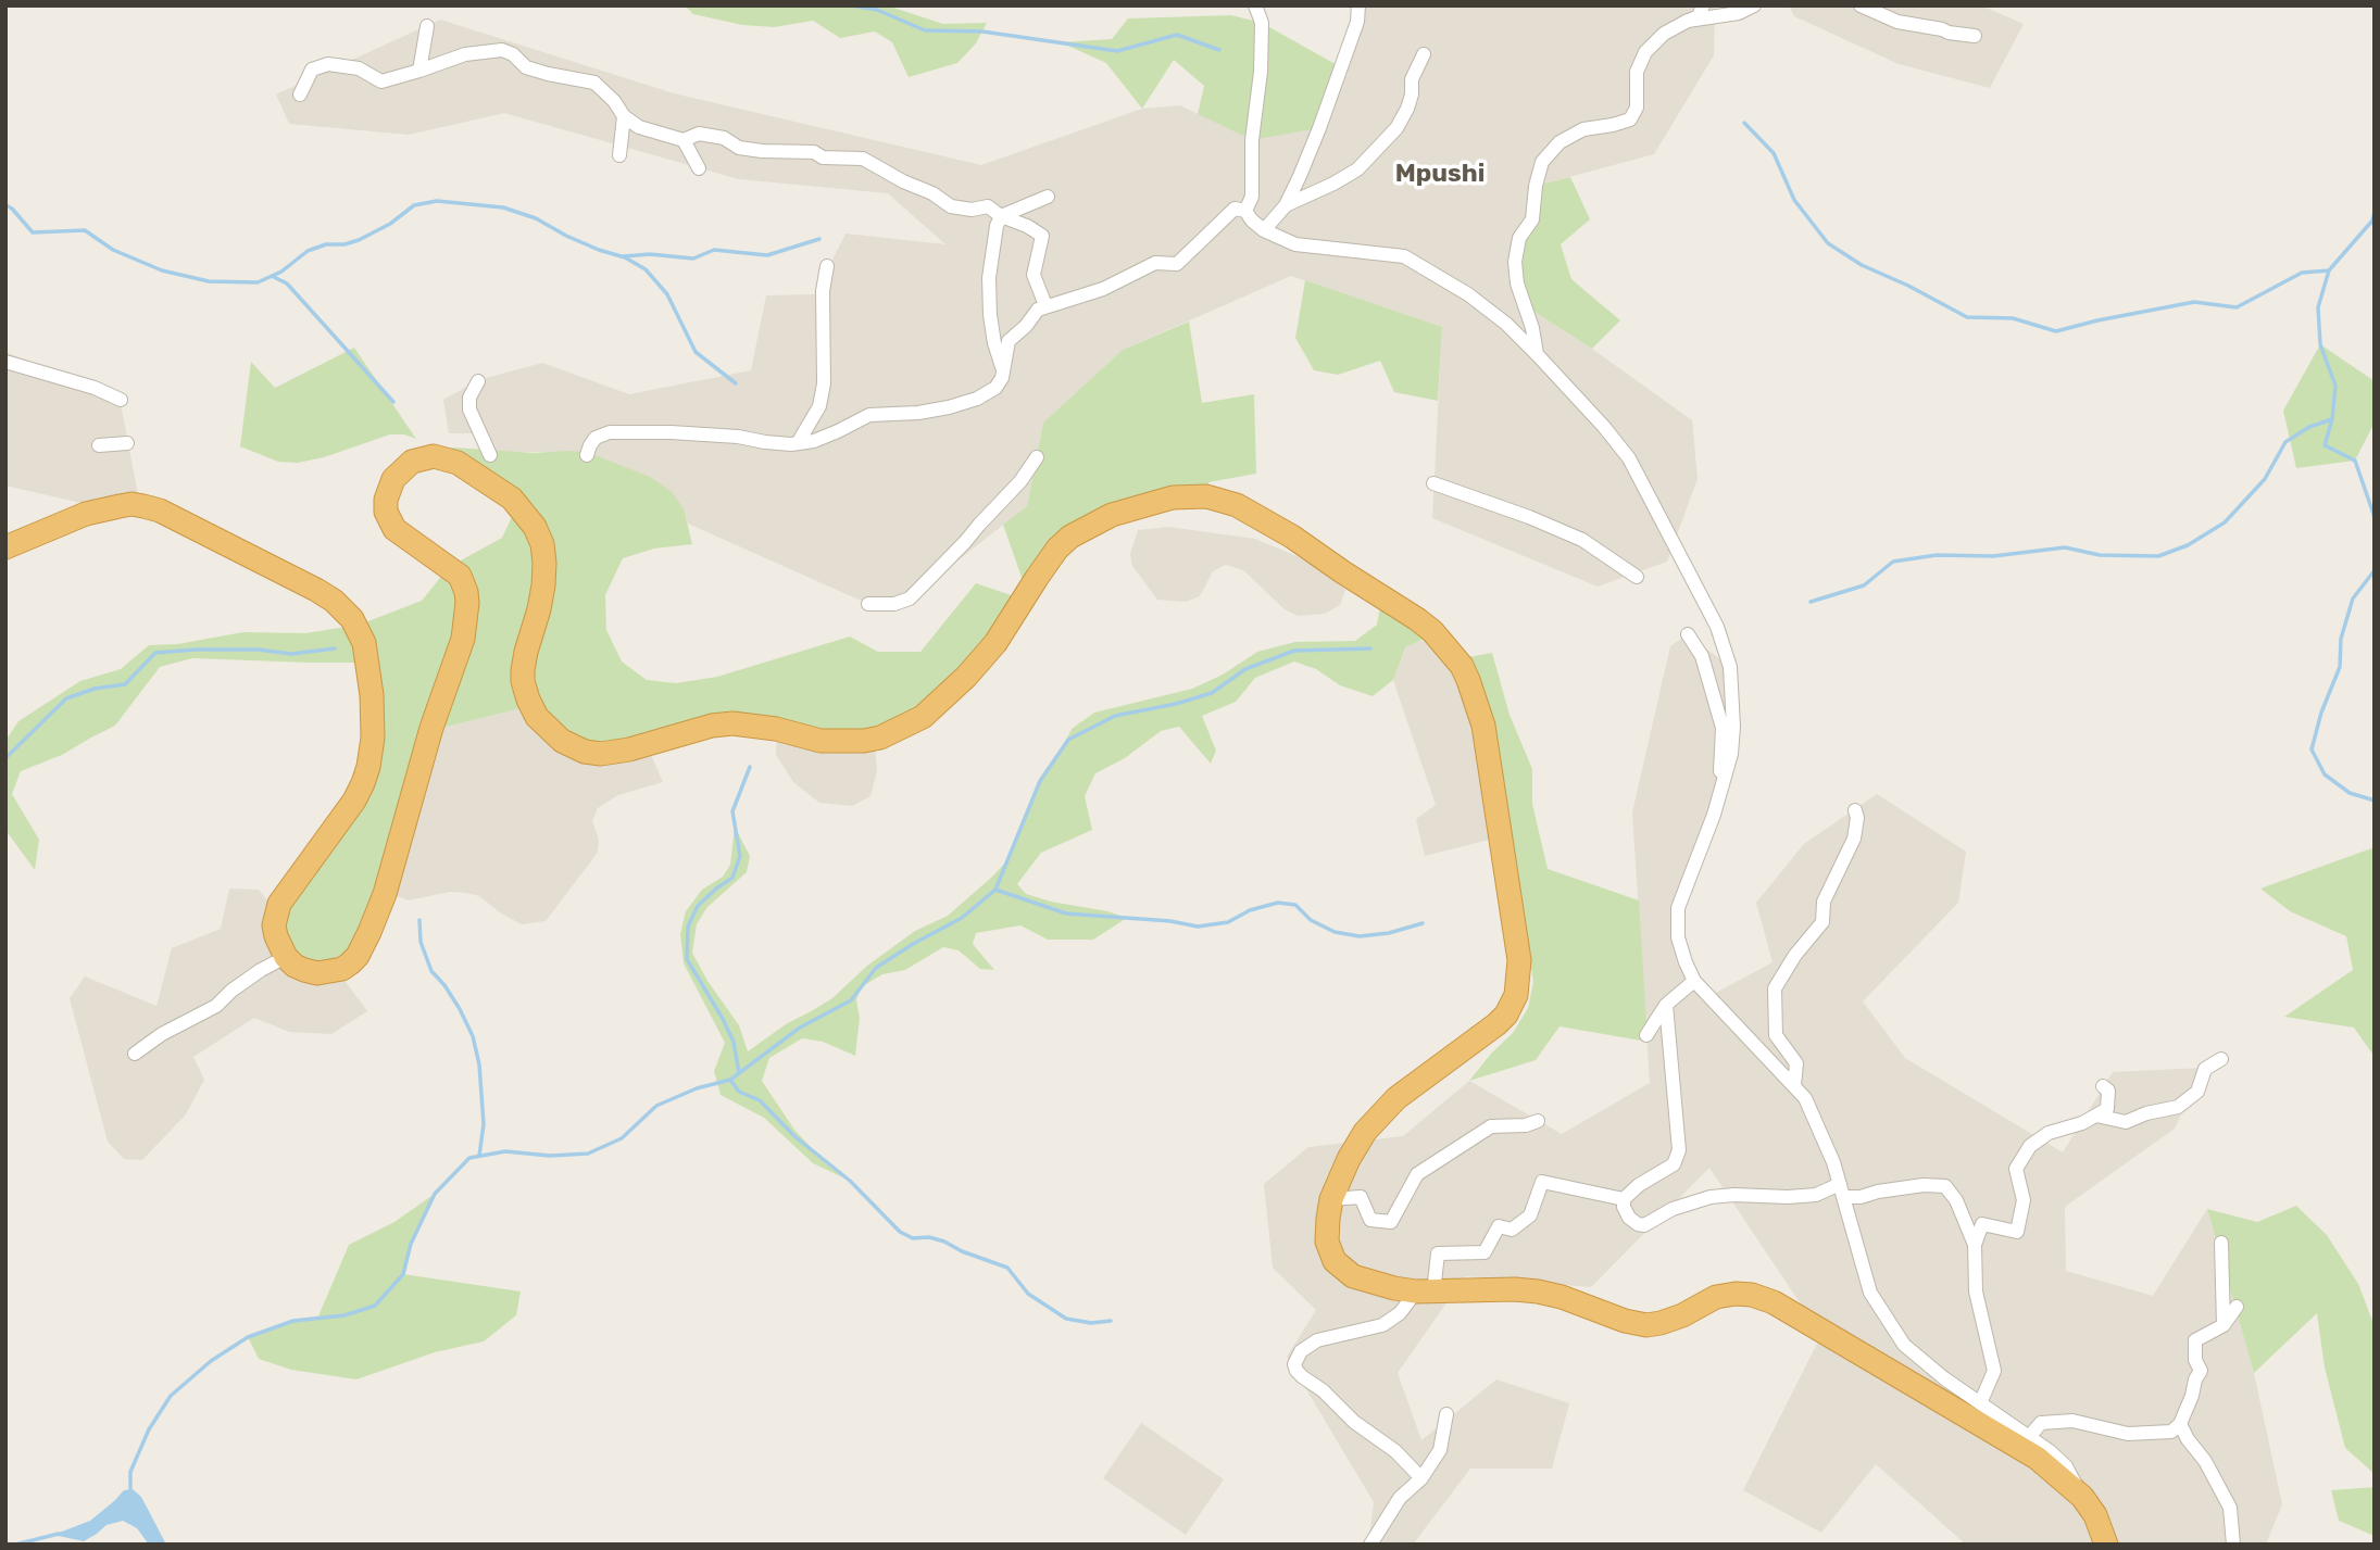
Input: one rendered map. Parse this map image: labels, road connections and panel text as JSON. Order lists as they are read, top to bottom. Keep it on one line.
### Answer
{"districts":["Mpushi"]}
